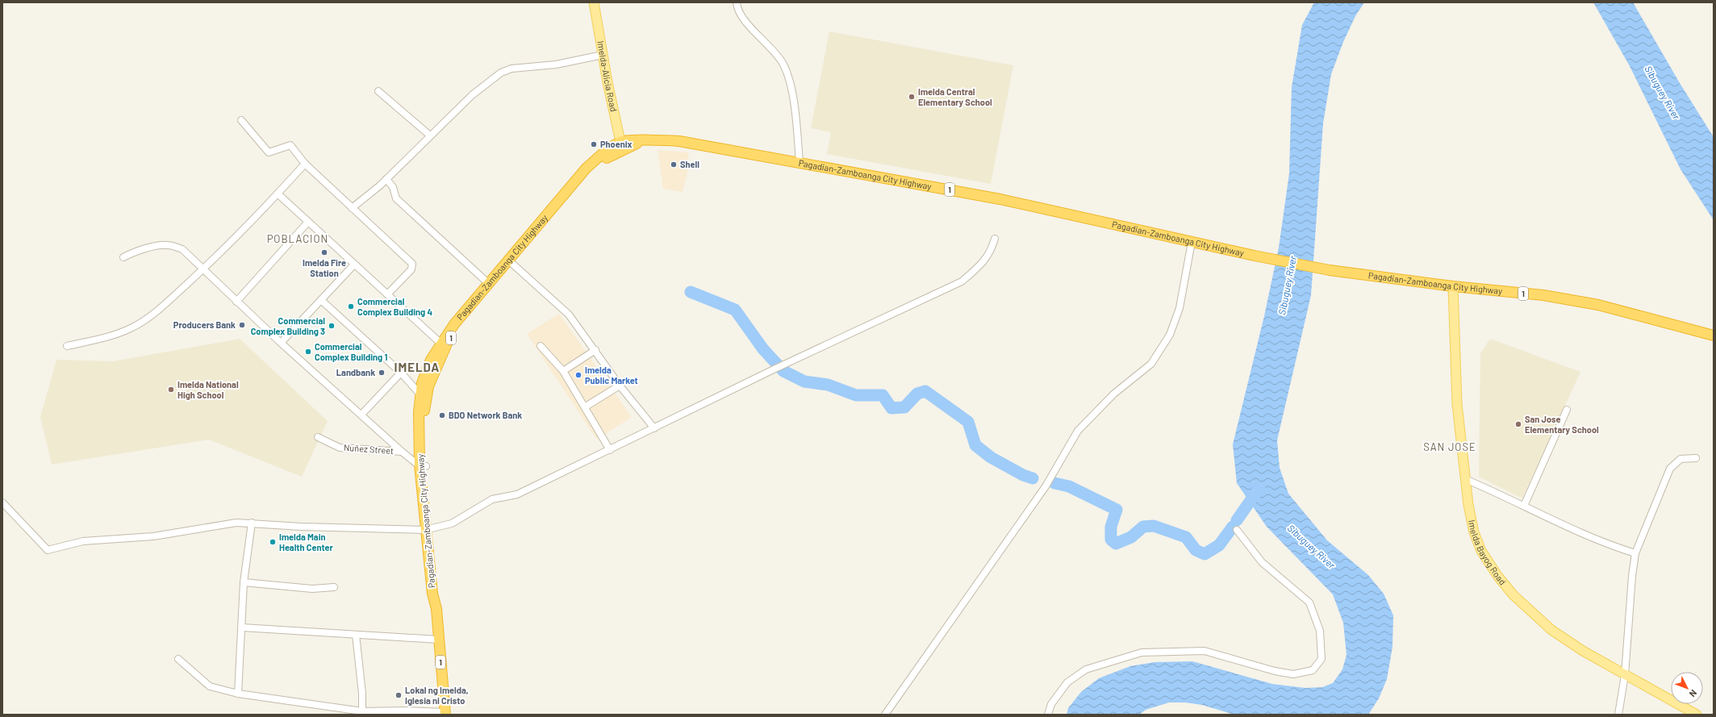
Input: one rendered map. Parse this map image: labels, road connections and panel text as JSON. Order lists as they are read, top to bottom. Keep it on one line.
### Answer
{"streets":{"highway":["Pagadian-Zamboanga City Highway","1"],"main road":["Imelda-Alicia Road","Imelda Bayog Road"],"street":["Nuñez Street"]},"crossings":[["Imelda-Alicia Road","Pagadian-Zamboanga City Highway"],["Pagadian-Zamboanga City Highway","Imelda Bayog Road"]],"districts":["POBLACION","IMELDA","SAN JOSE"],"water":["Sibuguey River"],"places":["Imelda Central Elementary School","Phoenix","Shell","Imelda Fire Station","Commercial Complex Building 4","Producers Bank","Commercial Complex Building 3","Commercial Complex Building 1","Landbank","Imelda Public Market","Imelda National High School","BDO Network Bank","San Jose Elementary School","Imelda Main Health Center","Lokal ng Imelda, Iglesia ni Cristo"],"north":"bottom right"}
